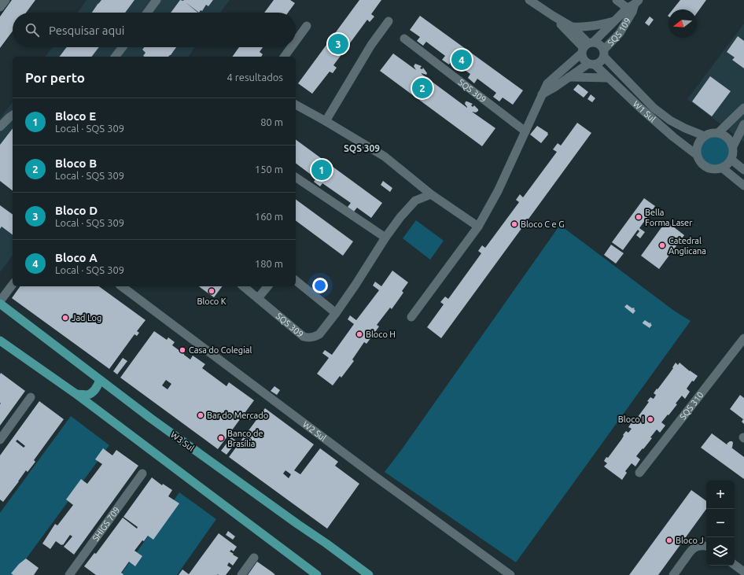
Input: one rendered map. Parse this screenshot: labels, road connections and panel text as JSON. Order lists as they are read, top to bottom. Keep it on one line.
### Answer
{"streets":{"main road":["W3 Sul"],"street":["SQS 109","SQS 309","W1 Sul","SQS 310","W2 Sul","SHIGS 709"]},"crossings":[["SQS 109","W1 Sul"]],"districts":["SQS 309"],"places":["Bella Forma Laser","Bloco C e G","Catedral Anglicana","Bloco K","Jad Log","Bloco H","Casa do Colegial","Bar do Mercado","Bloco I","Banco de Brasília","Bloco J"],"north":"left","page":{"search":"Pesquisar aqui","pins":["3","4","2","1"],"heading":["Por perto","4 resultados"],"list":[{"mark":"1","name":"Bloco E","note":"Local · SQS 309","value":"80 m"},{"mark":"2","name":"Bloco B","note":"Local · SQS 309","value":"150 m"},{"mark":"3","name":"Bloco D","note":"Local · SQS 309","value":"160 m"},{"mark":"4","name":"Bloco A","note":"Local · SQS 309","value":"180 m"}],"map_buttons":["+","−"]}}
